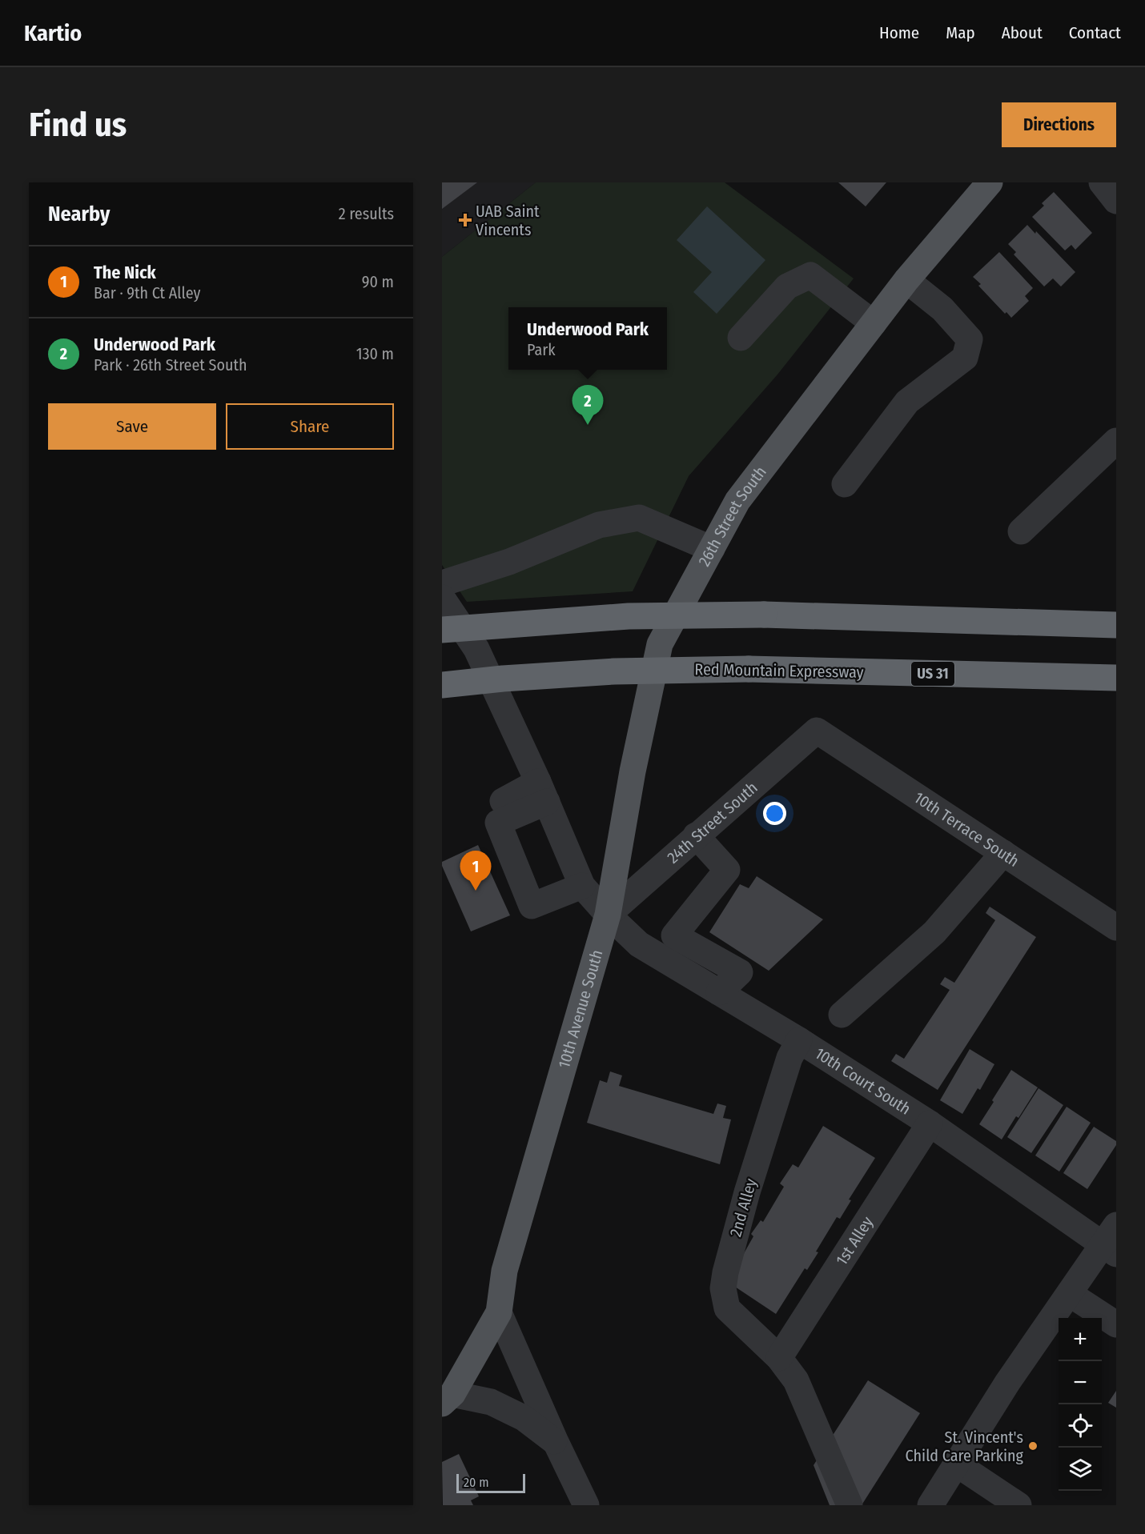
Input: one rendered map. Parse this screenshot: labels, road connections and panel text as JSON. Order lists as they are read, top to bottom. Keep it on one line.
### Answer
{"streets":{"highway":["Red Mountain Expressway","US 31"],"main road":["26th Street South","10th Avenue South"],"street":["24th Street South","10th Terrace South","10th Court South","2nd Alley","1st Alley"]},"crossings":[["26th Street South","24th Street South"],["26th Street South","10th Avenue South"],["26th Street South","10th Court South"],["24th Street South","10th Terrace South"],["24th Street South","10th Avenue South"],["24th Street South","10th Court South"],["10th Avenue South","10th Court South"],["10th Court South","2nd Alley"],["10th Court South","1st Alley"],["2nd Alley","1st Alley"]],"places":{"health":["UAB Saint Vincents"],"other":["St. Vincent's Child Care Parking"]},"scale_bar":"20 m","page":{"header":"Kartio","nav":["Home","Map","About","Contact"],"buttons":["Directions",["Save","Share"]],"title":"Find us","heading":["Nearby","2 results"],"list":[{"mark":"1","name":"The Nick","note":"Bar · 9th Ct Alley","value":"90 m"},{"mark":"2","name":"Underwood Park","note":"Park · 26th Street South","value":"130 m"}],"popup":["Underwood Park","Park"],"pins":["2","1"],"map_buttons":["+","−"],"scale":"20 m"}}
